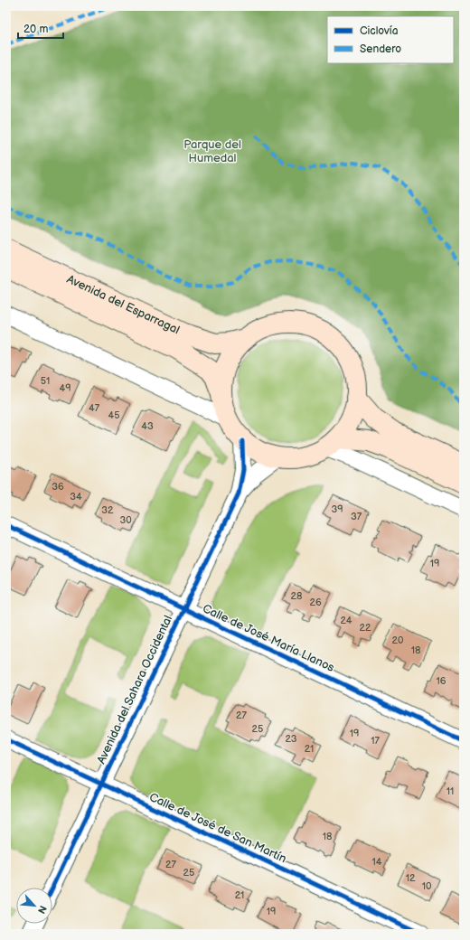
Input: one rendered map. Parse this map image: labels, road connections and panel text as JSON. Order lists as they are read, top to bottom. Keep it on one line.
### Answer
{"streets":{"main road":["Avenida del Esparragal"],"street":["Calle de José María Llanos","Avenida del Sahara Occidental","Calle de José de San Martín"]},"crossings":[["Calle de José María Llanos","Avenida del Sahara Occidental"],["Avenida del Sahara Occidental","Calle de José de San Martín"]],"parks":["Parque del Humedal"],"house_numbers":["51","49","47","45","43","36","34","39","32","37","30","19","28","26","24","22","20","18","16","27","25","19","23","17","21","11","18","14","27","25","12","10","21","19"],"legend":["Ciclovía","Sendero"],"scale_bar":"20 m","north":"bottom right"}
